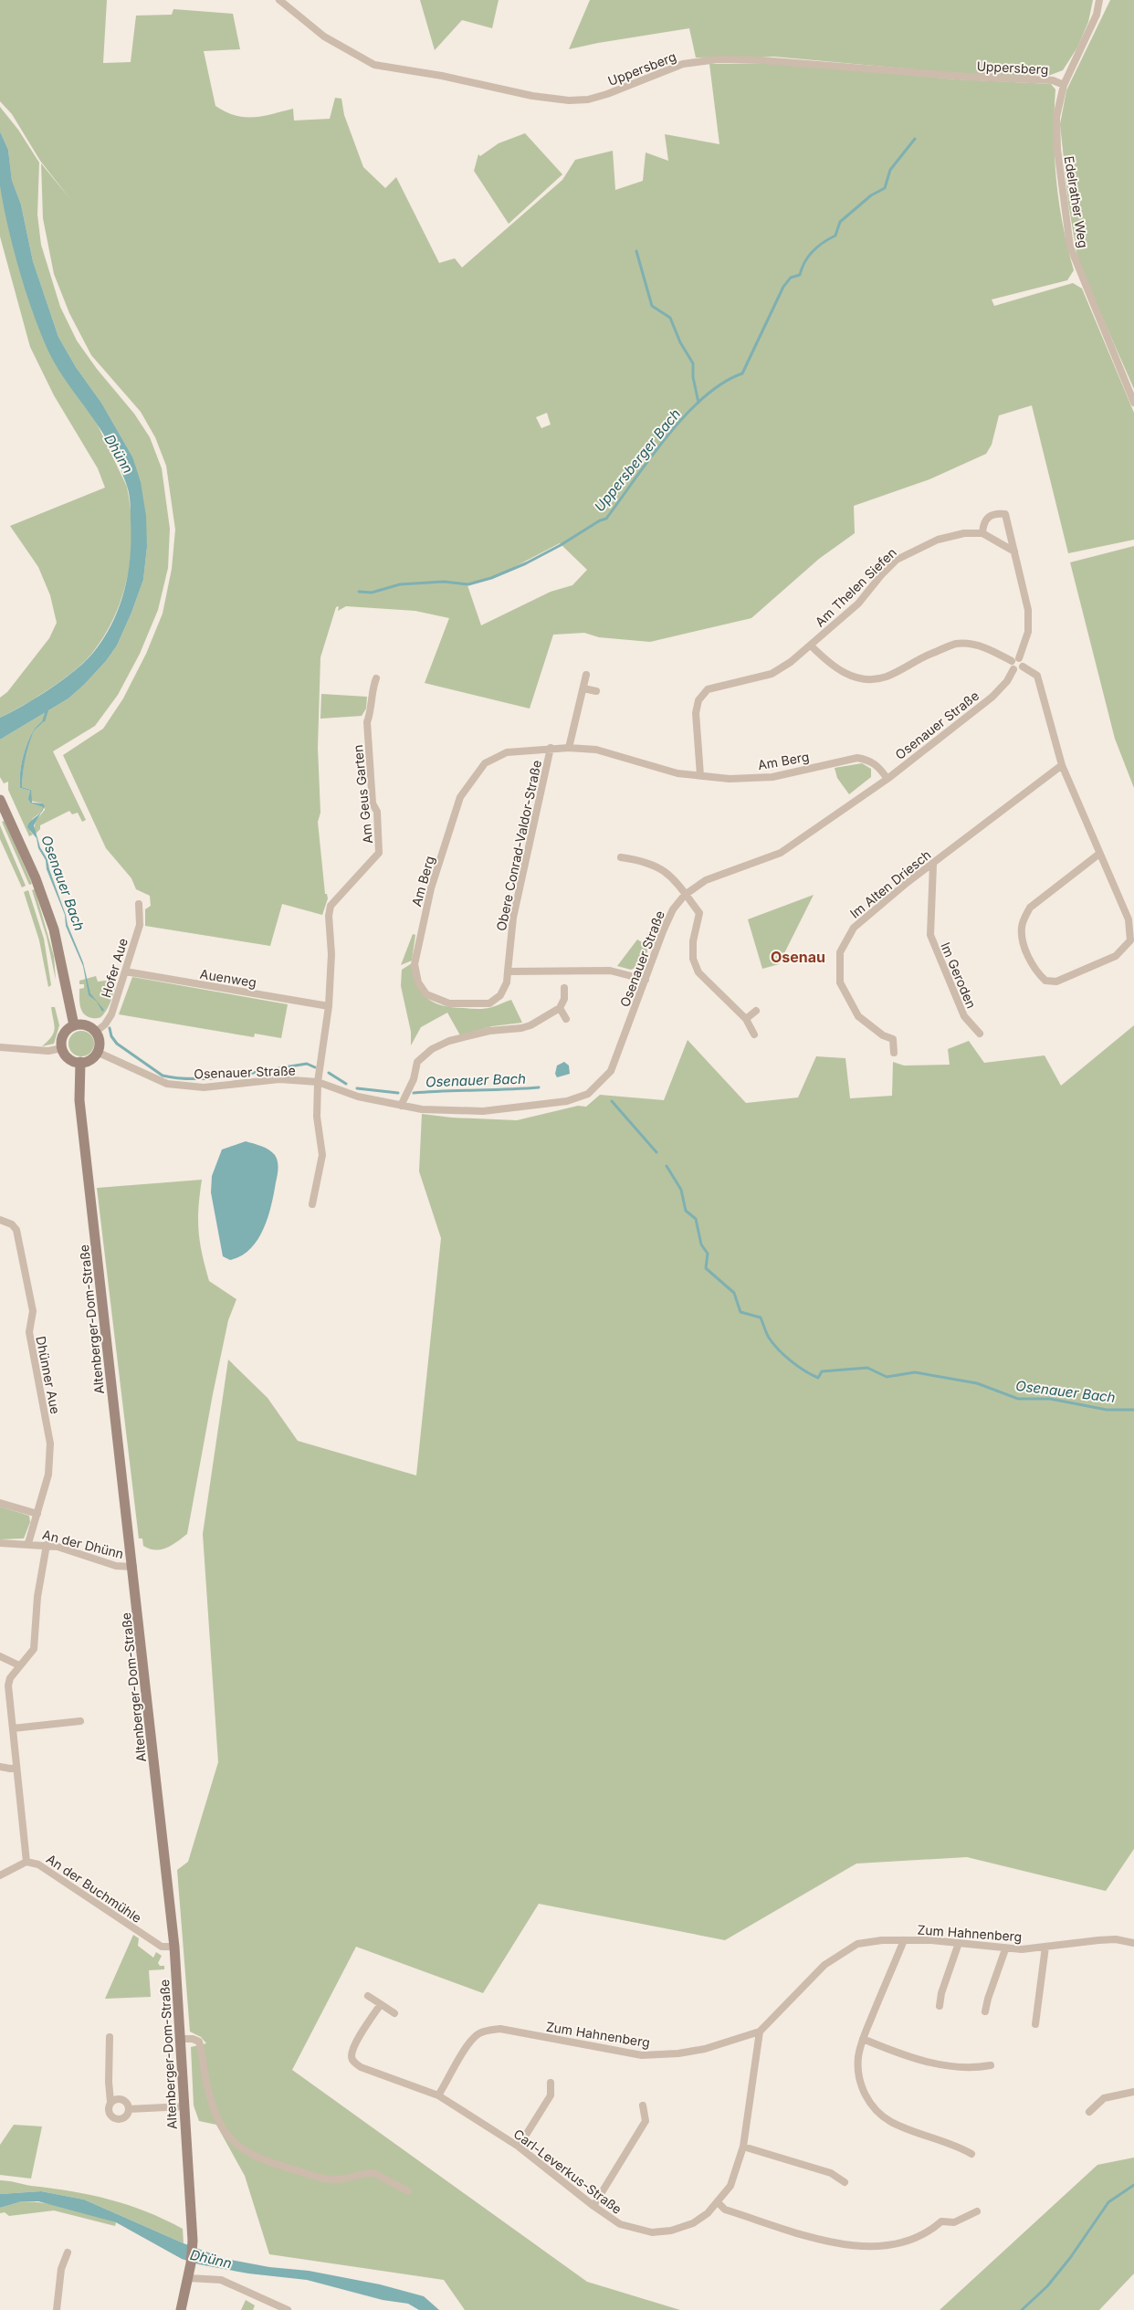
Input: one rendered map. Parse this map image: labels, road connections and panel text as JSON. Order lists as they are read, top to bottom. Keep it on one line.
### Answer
{"streets":{"main road":["Altenberger-Dom-Straße"],"street":["Uppersberg","Edelrather Weg","Am Thelen Siefen","Osenauer Straße","Am Berg","Am Geus Garten","Obere Conrad-Valdor-Straße","Im Alten Driesch","Hofer Aue","Im Geroden","Auenweg","Dhünner Aue","An der Dhünn","An der Buchmühle","Zum Hahnenberg","Carl-Leverkus-Straße"]},"crossings":[["Uppersberg","Edelrather Weg"],["Am Thelen Siefen","Am Berg"],["Osenauer Straße","Am Berg"],["Osenauer Straße","Am Geus Garten"],["Osenauer Straße","Hofer Aue"],["Osenauer Straße","Altenberger-Dom-Straße"],["Am Berg","Obere Conrad-Valdor-Straße"],["Am Geus Garten","Auenweg"],["Im Alten Driesch","Im Geroden"],["Hofer Aue","Auenweg"],["Hofer Aue","Altenberger-Dom-Straße"],["Altenberger-Dom-Straße","An der Dhünn"],["Altenberger-Dom-Straße","An der Buchmühle"],["Dhünner Aue","An der Dhünn"],["Zum Hahnenberg","Carl-Leverkus-Straße"]],"districts":["Osenau"],"water":["Dhünn","Uppersberger Bach","Osenauer Bach"]}
